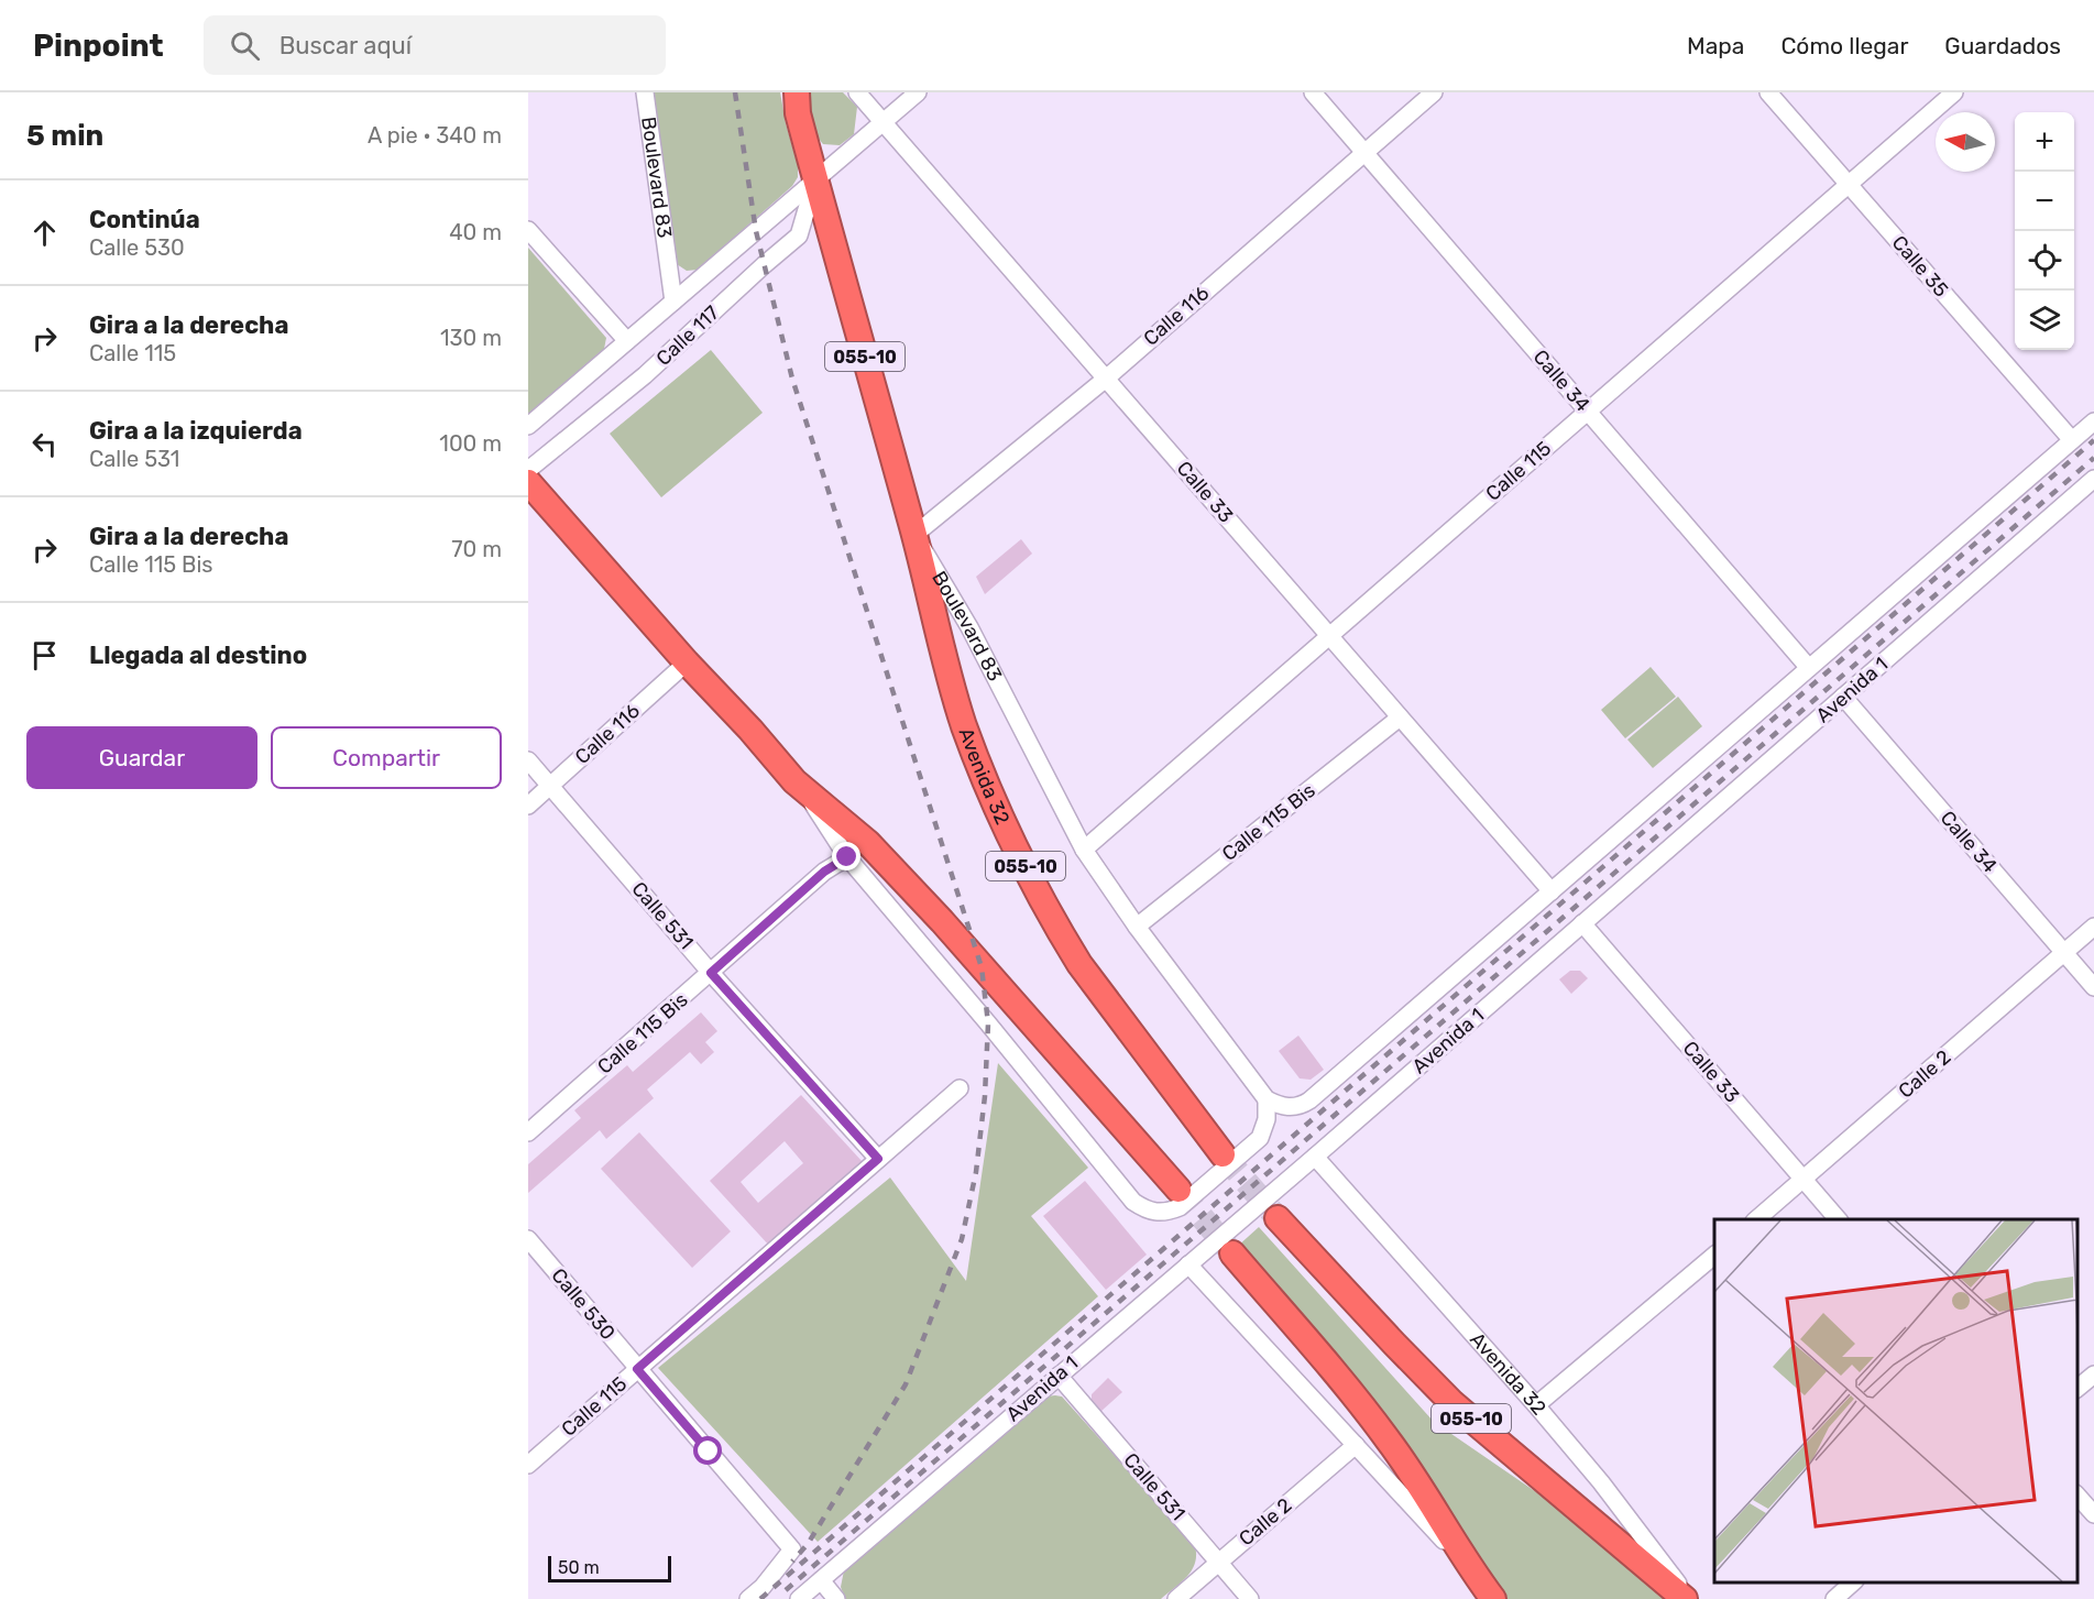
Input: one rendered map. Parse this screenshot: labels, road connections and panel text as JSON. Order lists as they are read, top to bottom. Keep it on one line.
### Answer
{"streets":{"highway":["Boulevard 83","055-10","Avenida 32"],"street":["Calle 35","Calle 116","Calle 117","Calle 34","Calle 115","Calle 33","Avenida 1","Calle 115 Bis","Calle 531","Calle 2","Calle 530"]},"crossings":[["Boulevard 83","Calle 116"],["Boulevard 83","Calle 117"],["Boulevard 83","Calle 115"],["Boulevard 83","Avenida 32"],["Boulevard 83","Calle 115 Bis"],["Calle 35","Calle 115"],["Calle 116","Calle 34"],["Calle 116","Calle 33"],["Calle 116","Avenida 32"],["Calle 116","Calle 531"],["Calle 117","Calle 33"],["Calle 34","Calle 115"],["Calle 34","Avenida 1"],["Calle 34","Calle 2"],["Calle 115","Calle 33"],["Calle 115","Calle 531"],["Calle 115","Calle 530"],["Calle 33","Avenida 1"],["Calle 33","Calle 115 Bis"],["Calle 33","Calle 2"],["Avenida 1","Avenida 32"],["Avenida 1","Calle 531"],["Calle 115 Bis","Calle 531"],["Calle 531","Calle 2"]],"scale_bar":"50 m","north":"left","page":{"header":"Pinpoint","search":"Buscar aquí","nav":["Mapa","Cómo llegar","Guardados"],"heading":["5 min","A pie · 340 m"],"map_buttons":["+","−"],"list":[["Continúa","Calle 530","40 m"],["Gira a la derecha","Calle 115","130 m"],["Gira a la izquierda","Calle 531","100 m"],["Gira a la derecha","Calle 115 Bis","70 m"],"Llegada al destino"],"buttons":["Guardar","Compartir"],"scale":"50 m"}}
